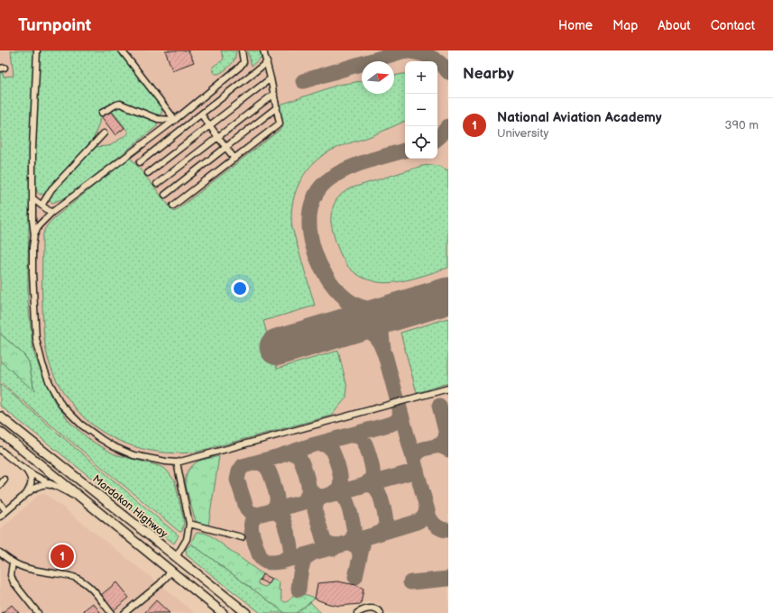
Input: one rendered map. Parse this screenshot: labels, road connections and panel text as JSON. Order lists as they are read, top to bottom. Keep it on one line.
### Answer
{"streets":{"highway":["Mardakan Highway"]},"north":"right","page":{"header":"Turnpoint","nav":["Home","Map","About","Contact"],"heading":"Nearby","map_buttons":["+","−"],"list":[{"mark":"1","name":"National Aviation Academy","note":"University","value":"390 m"}],"pins":"1"}}
